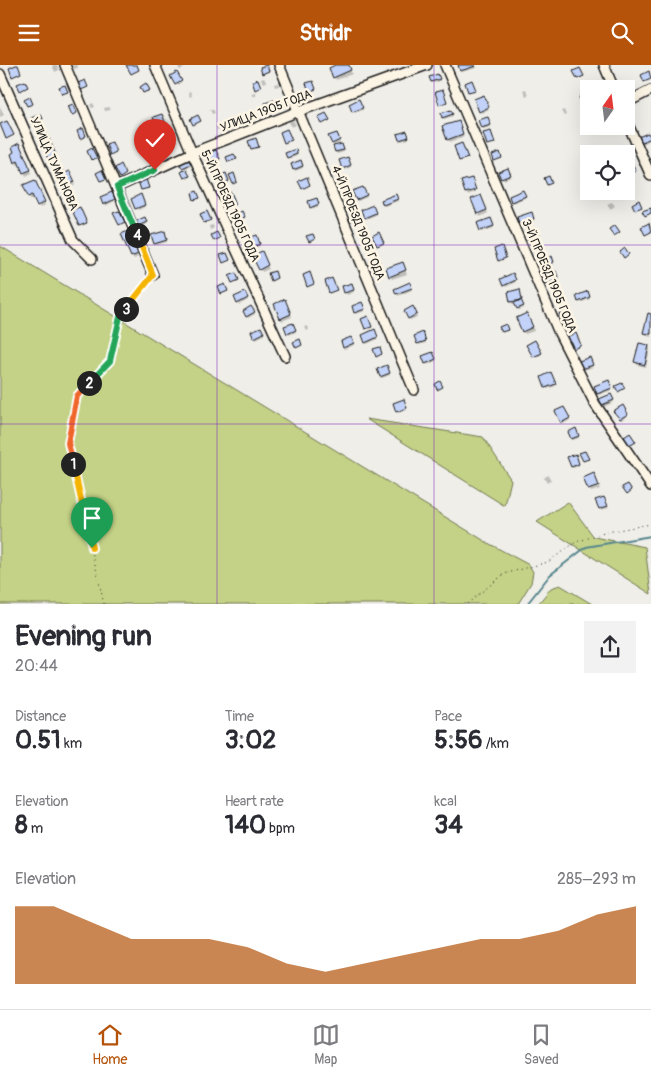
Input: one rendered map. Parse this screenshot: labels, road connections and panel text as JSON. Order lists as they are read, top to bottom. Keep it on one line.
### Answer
{"streets":{"street":["УЛИЦА 1905 ГОДА","УЛИЦА ТУМАНОВА","5-Й ПРОЕЗД 1905 ГОДА","4-Й ПРОЕЗД 1905 ГОДА","3-Й ПРОЕЗД 1905 ГОДА"]},"crossings":[["УЛИЦА 1905 ГОДА","5-Й ПРОЕЗД 1905 ГОДА"],["УЛИЦА 1905 ГОДА","4-Й ПРОЕЗД 1905 ГОДА"]],"north":"top","page":{"header":"Stridr","pins":["4","3","2","1"],"heading":["Evening run","20:44"],"stats":[["Distance","0.51 km"],["Time","3:02"],["Pace","5:56 /km"],["Elevation","8 m"],["Heart rate","140 bpm"],["kcal","34"]],"chart":["Elevation","285–293 m"],"tabs":["Home","Map","Saved"]}}
